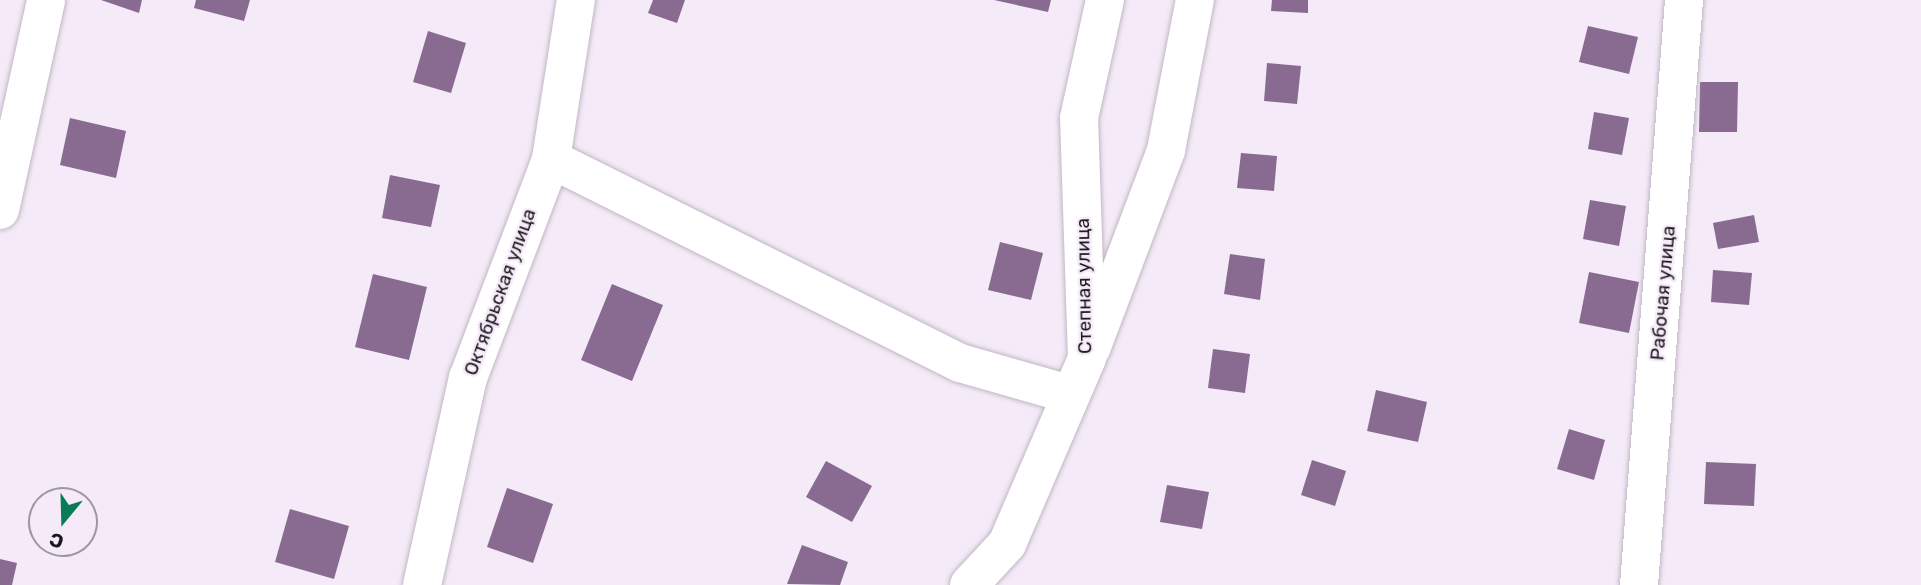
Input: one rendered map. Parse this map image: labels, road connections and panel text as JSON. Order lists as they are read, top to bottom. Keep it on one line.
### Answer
{"streets":{"street":["Степная улица","Октябрьская улица","Рабочая улица"]},"north":"bottom"}
